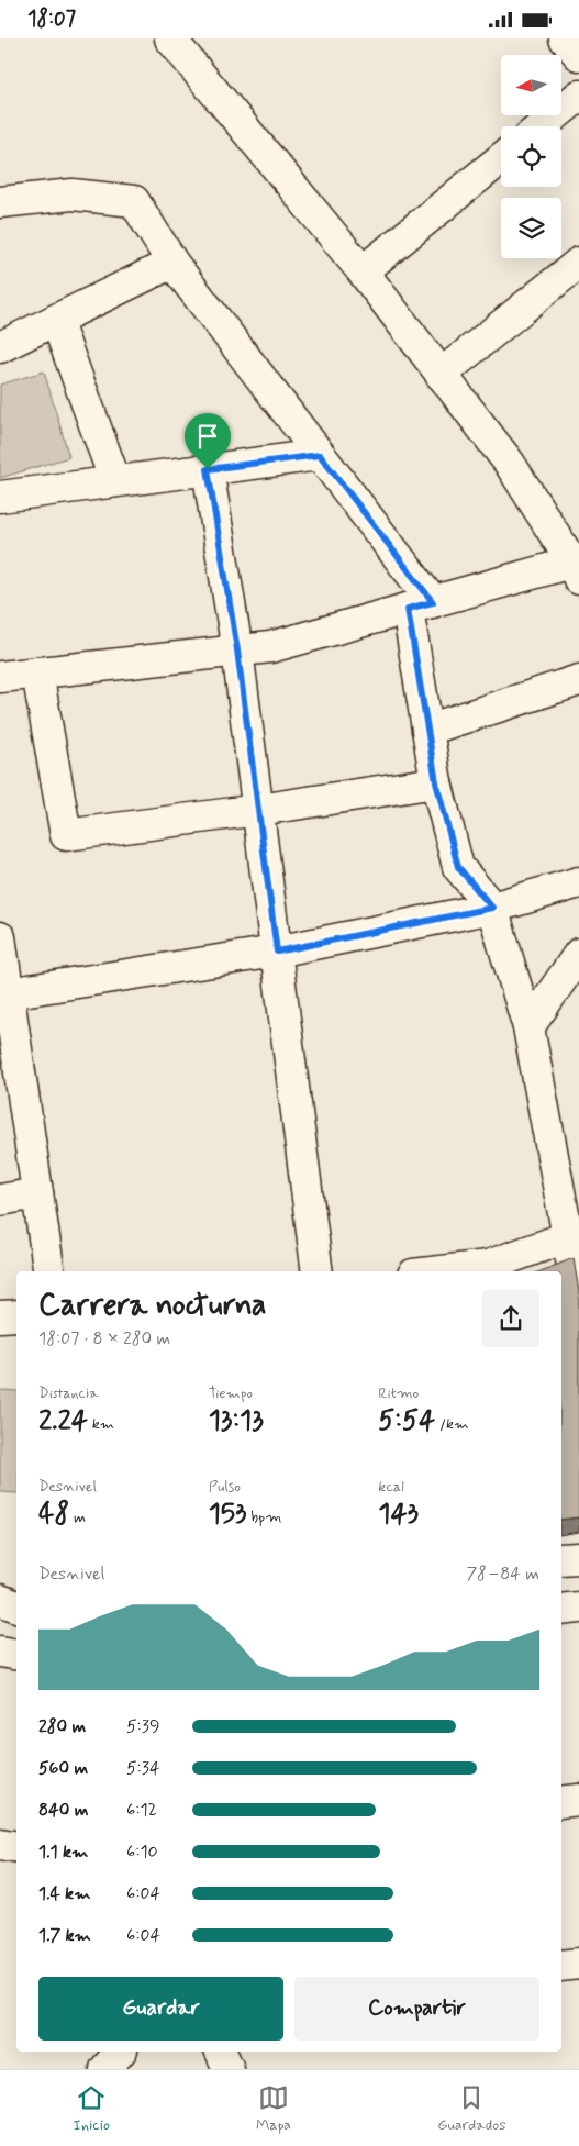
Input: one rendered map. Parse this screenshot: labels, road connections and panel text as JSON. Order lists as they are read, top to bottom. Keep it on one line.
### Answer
{"north":"left","page":{"status":"18:07","heading":["Carrera nocturna","18:07 · 8 × 280 m"],"stats":[["Distancia","2.24 km"],["Tiempo","13:13"],["Ritmo","5:54 /km"],["Desnivel","48 m"],["Pulso","153 bpm"],["kcal","143"]],"chart":["Desnivel","78–84 m"],"list":[{"name":"280 m","note":"5:39"},{"name":"560 m","note":"5:34"},{"name":"840 m","note":"6:12"},{"name":"1.1 km","note":"6:10"},{"name":"1.4 km","note":"6:04"},{"name":"1.7 km","note":"6:04"}],"buttons":["Guardar","Compartir"],"tabs":["Inicio","Mapa","Guardados"]}}
